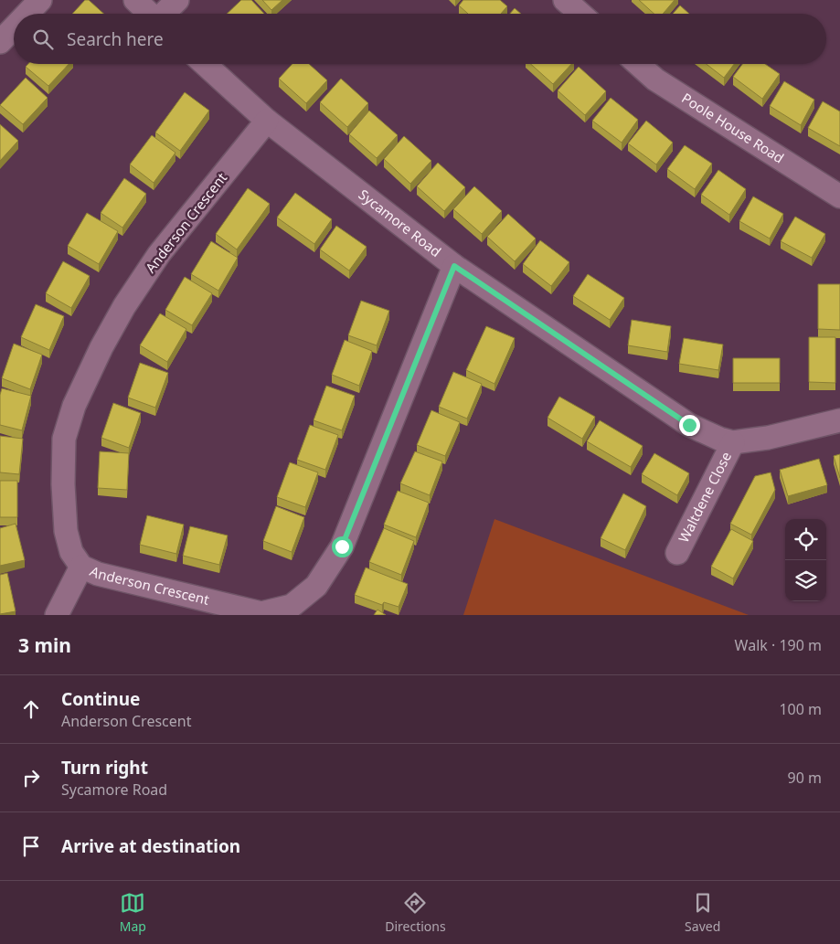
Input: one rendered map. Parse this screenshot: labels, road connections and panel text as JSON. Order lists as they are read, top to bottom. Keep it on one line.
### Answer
{"streets":{"street":["Poole House Road","Anderson Crescent","Sycamore Road","Waltdene Close"]},"crossings":[["Anderson Crescent","Sycamore Road"],["Sycamore Road","Waltdene Close"]],"page":{"search":"Search here","heading":["3 min","Walk · 190 m"],"list":[["Continue","Anderson Crescent","100 m"],["Turn right","Sycamore Road","90 m"],"Arrive at destination"],"nav":["Map","Directions","Saved"]}}
